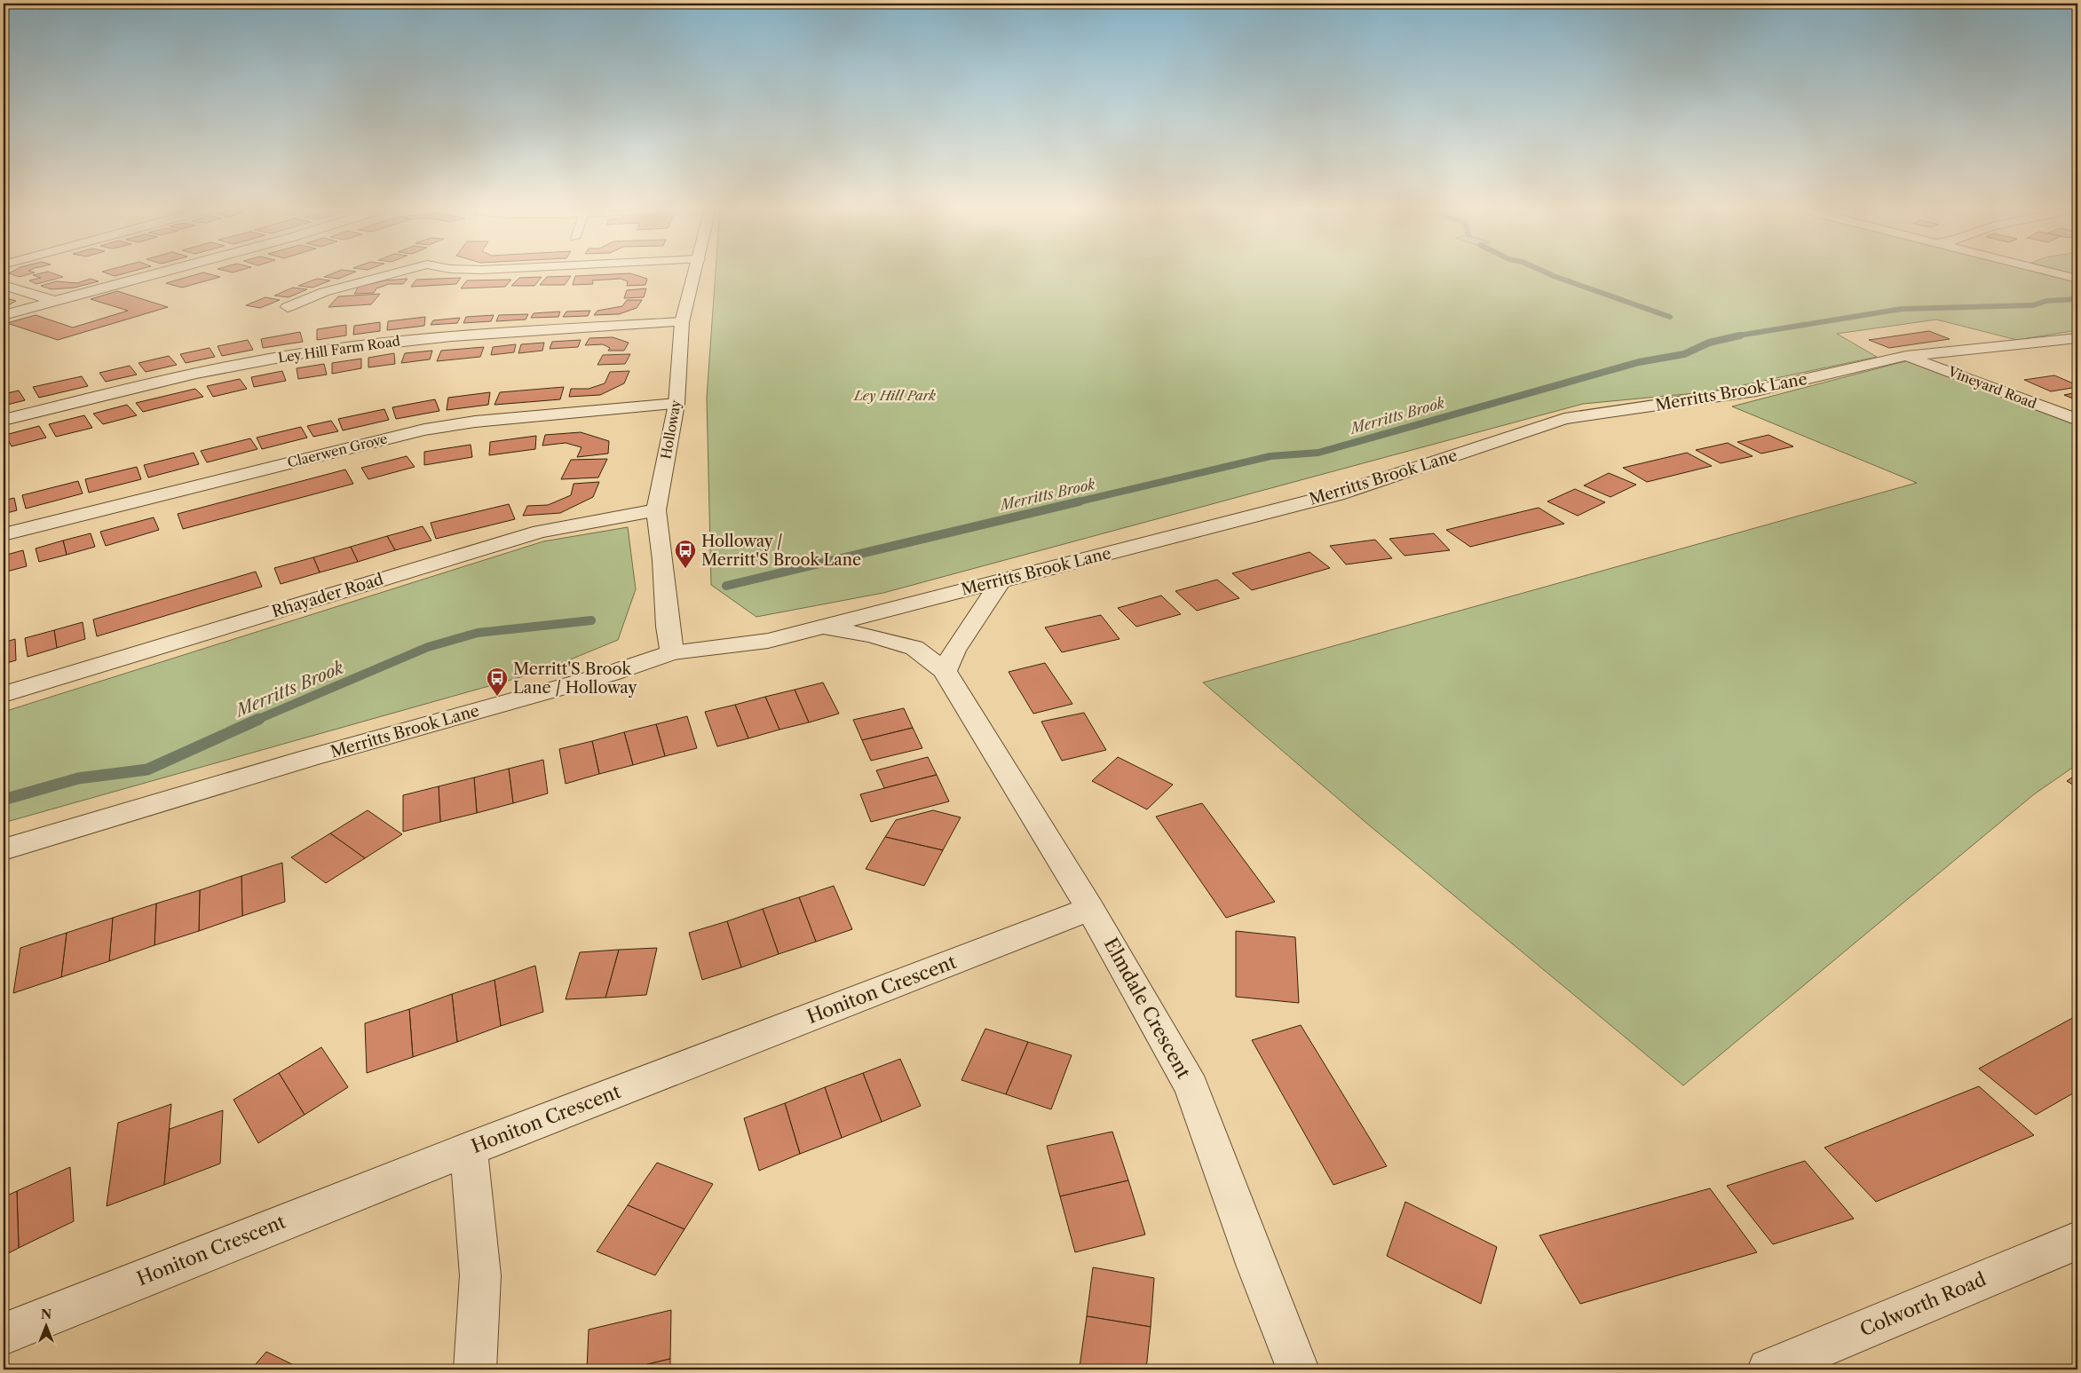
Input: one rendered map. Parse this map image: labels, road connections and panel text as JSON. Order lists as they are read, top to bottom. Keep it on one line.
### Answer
{"streets":{"street":["Ley Hill Farm Road","Vineyard Road","Merritts Brook Lane","Holloway","Claerwen Grove","Rhayader Road","Honiton Crescent","Elmdale Crescent","Colworth Road"]},"crossings":[["Ley Hill Farm Road","Holloway"],["Vineyard Road","Merritts Brook Lane"],["Merritts Brook Lane","Holloway"],["Merritts Brook Lane","Elmdale Crescent"],["Holloway","Claerwen Grove"],["Holloway","Rhayader Road"],["Honiton Crescent","Elmdale Crescent"]],"water":["Merritts Brook"],"parks":["Ley Hill Park"],"places":{"bus stop":["Holloway / Merritt'S Brook Lane","Merritt'S Brook Lane / Holloway"]},"north":"top"}
